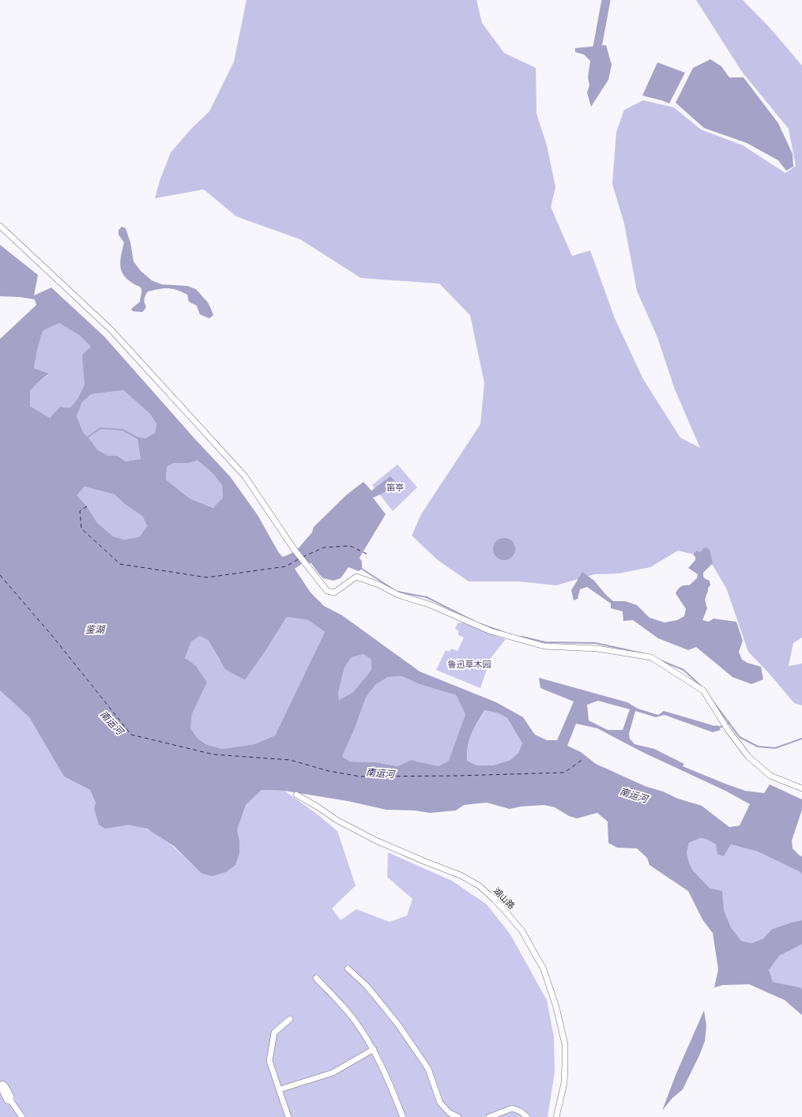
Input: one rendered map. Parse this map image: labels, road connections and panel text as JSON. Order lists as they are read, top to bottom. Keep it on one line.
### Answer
{"streets":{"street":["湖山路"]},"water":["鉴湖","南运河"],"parks":["笛亭","鲁迅草木园"]}
